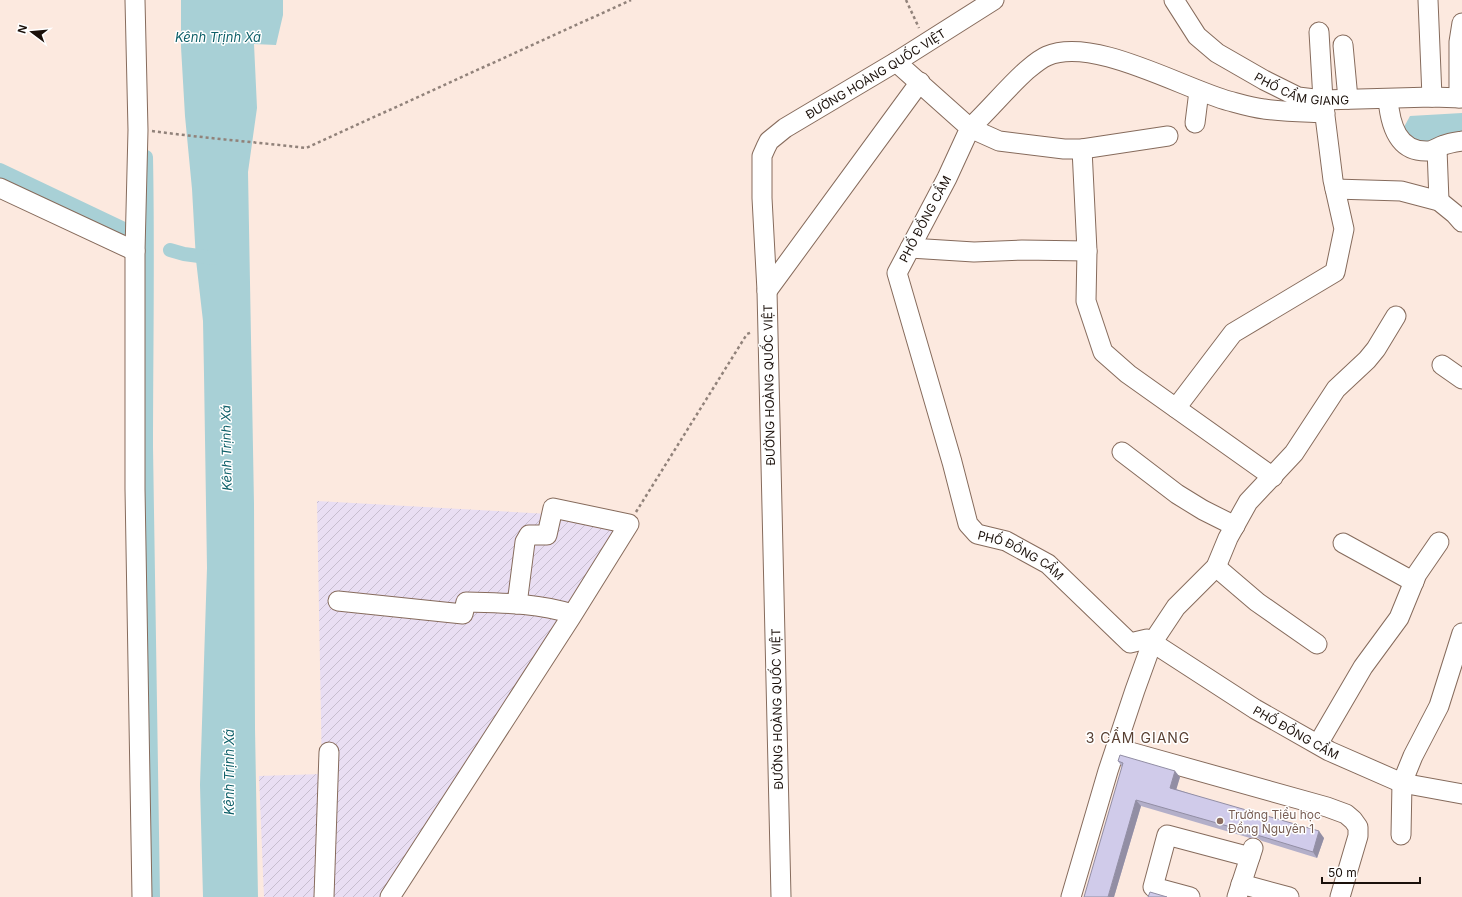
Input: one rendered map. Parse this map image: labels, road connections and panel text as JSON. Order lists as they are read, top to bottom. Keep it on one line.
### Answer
{"streets":{"street":["ĐƯỜNG HOÀNG QUỐC VIỆT","PHỐ CẨM GIANG","PHỐ ĐỒNG CẨM"]},"crossings":[["PHỐ CẨM GIANG","PHỐ ĐỒNG CẨM"]],"districts":["3 CẨM GIANG"],"water":["Kênh Trịnh Xá"],"places":["Trường Tiểu học Đồng Nguyên 1"],"scale_bar":"50 m","north":"left"}
